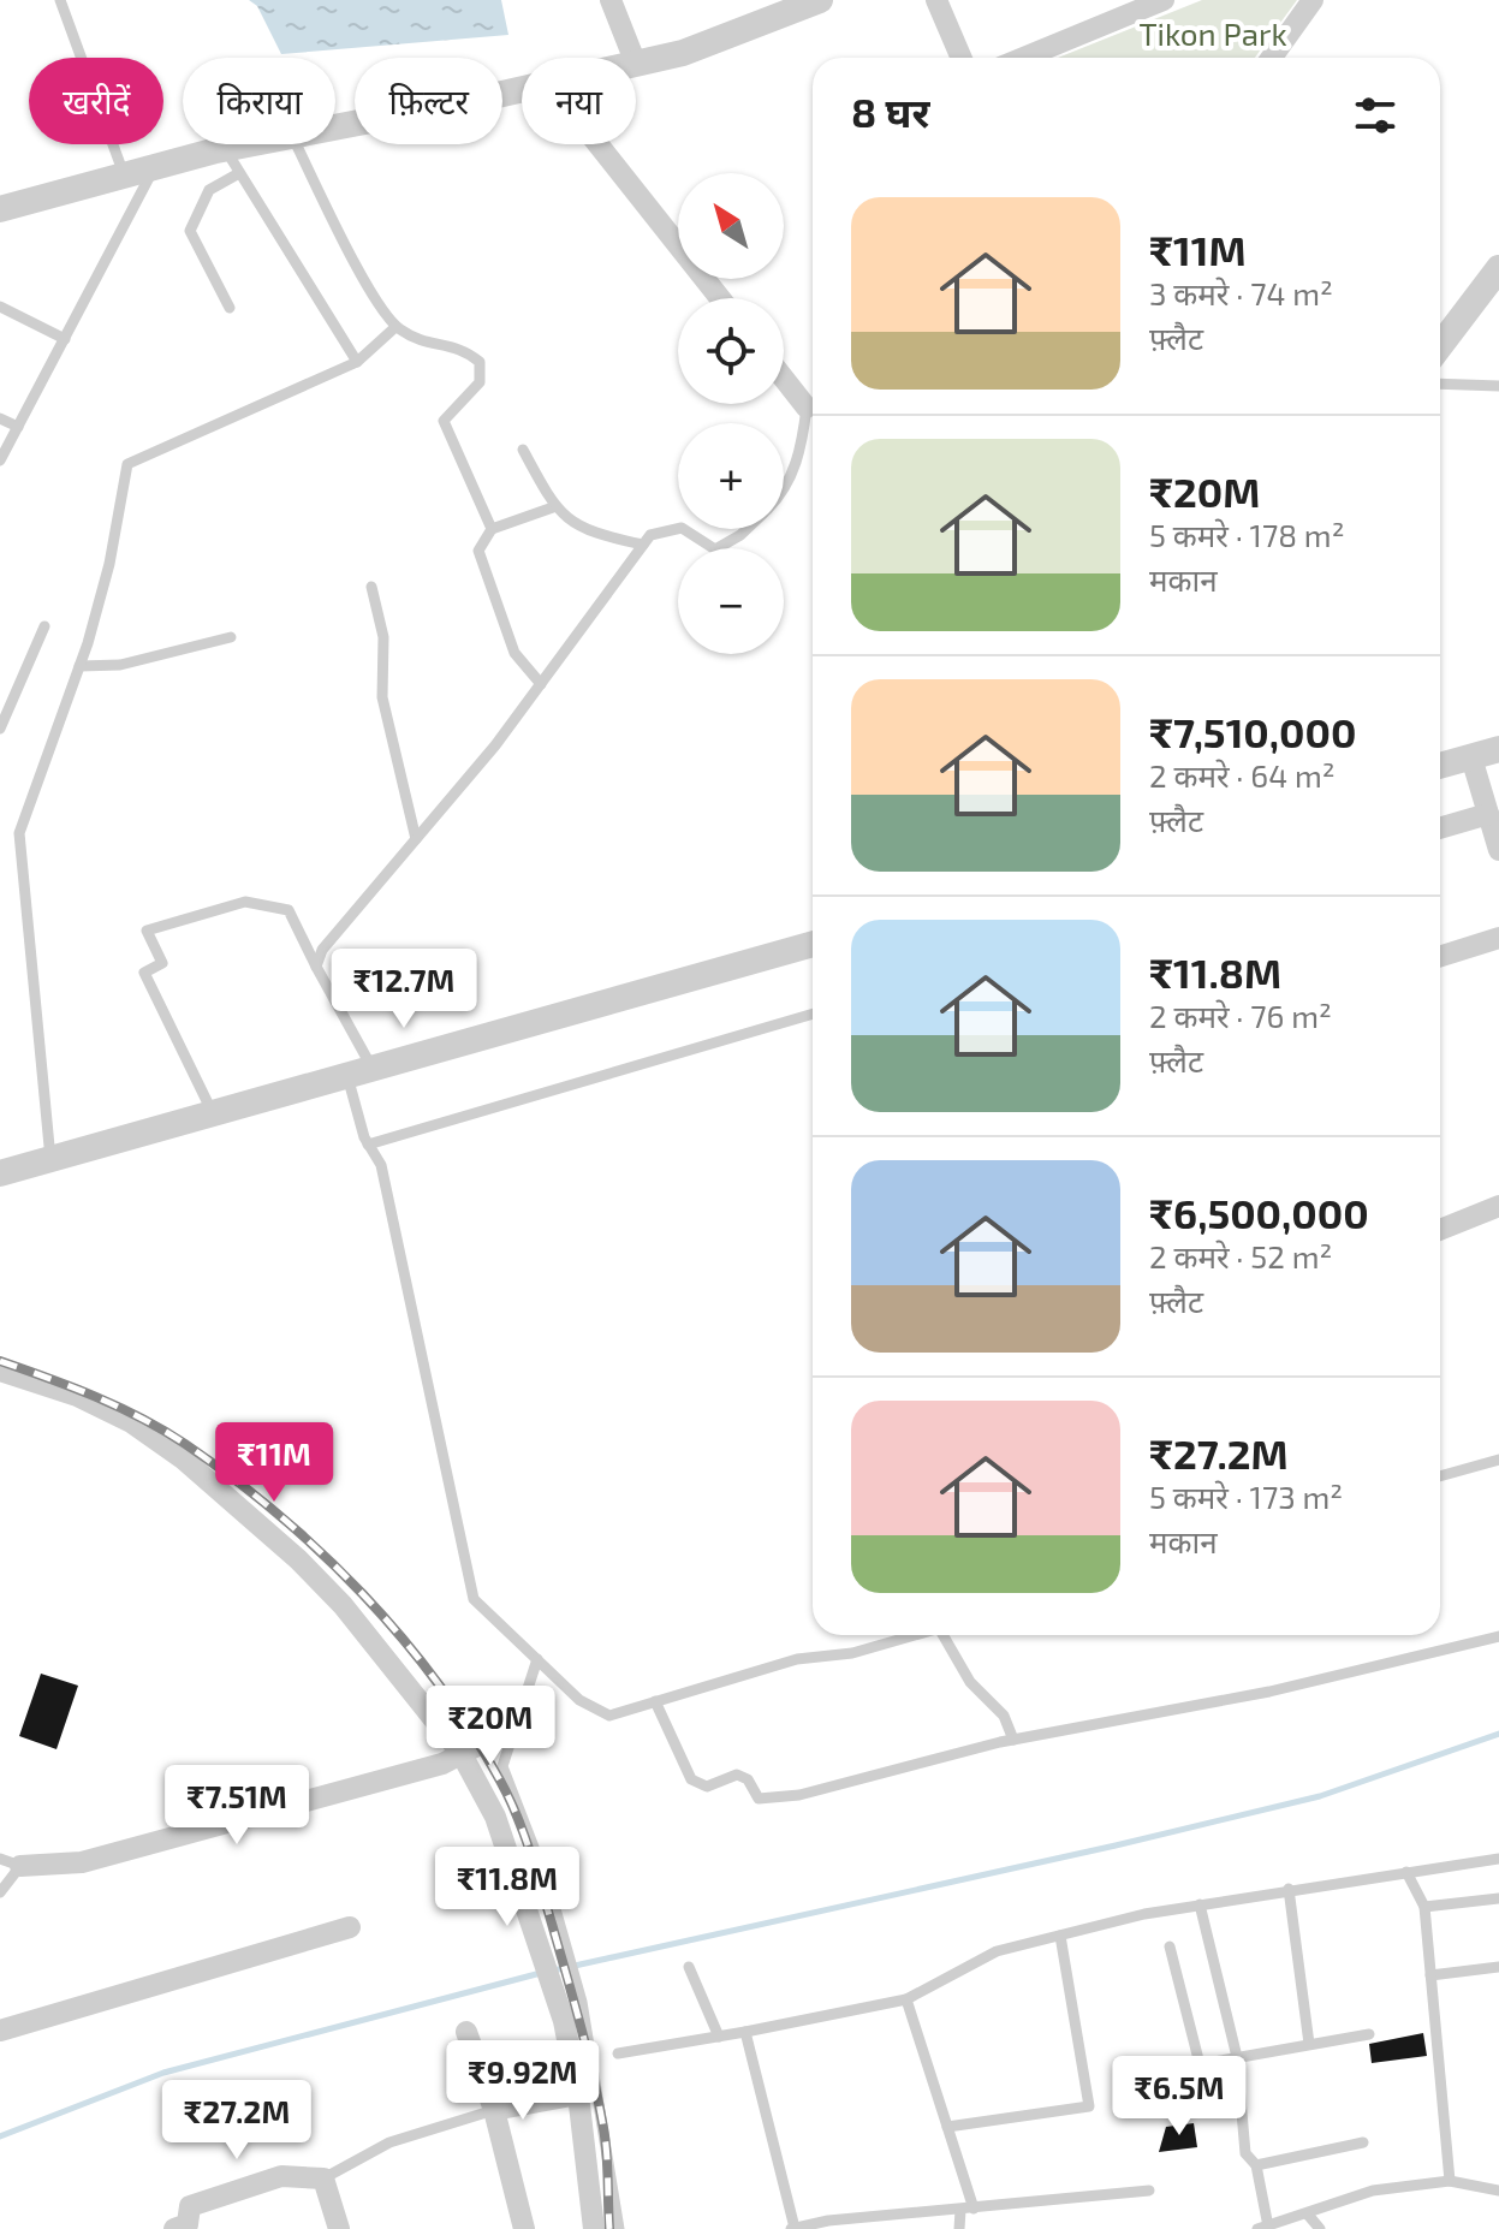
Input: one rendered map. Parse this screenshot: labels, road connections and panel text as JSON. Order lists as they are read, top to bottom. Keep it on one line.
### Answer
{"parks":["Tikon Park"],"north":"top left","page":{"chip":["खरीदें","किराया","फ़िल्टर","नया"],"heading":"8 घर","map_buttons":["+","−"],"list":[{"name":"₹11M","note":"3 कमरे · 74 m² · फ़्लैट"},{"name":"₹20M","note":"5 कमरे · 178 m² · मकान"},{"name":"₹7,510,000","note":"2 कमरे · 64 m² · फ़्लैट"},{"name":"₹11.8M","note":"2 कमरे · 76 m² · फ़्लैट"},{"name":"₹6,500,000","note":"2 कमरे · 52 m² · फ़्लैट"},{"name":"₹27.2M","note":"5 कमरे · 173 m² · मकान"}],"price":["₹12.7M","₹11M","₹20M","₹7.51M","₹11.8M","₹9.92M","₹6.5M","₹27.2M"]}}
